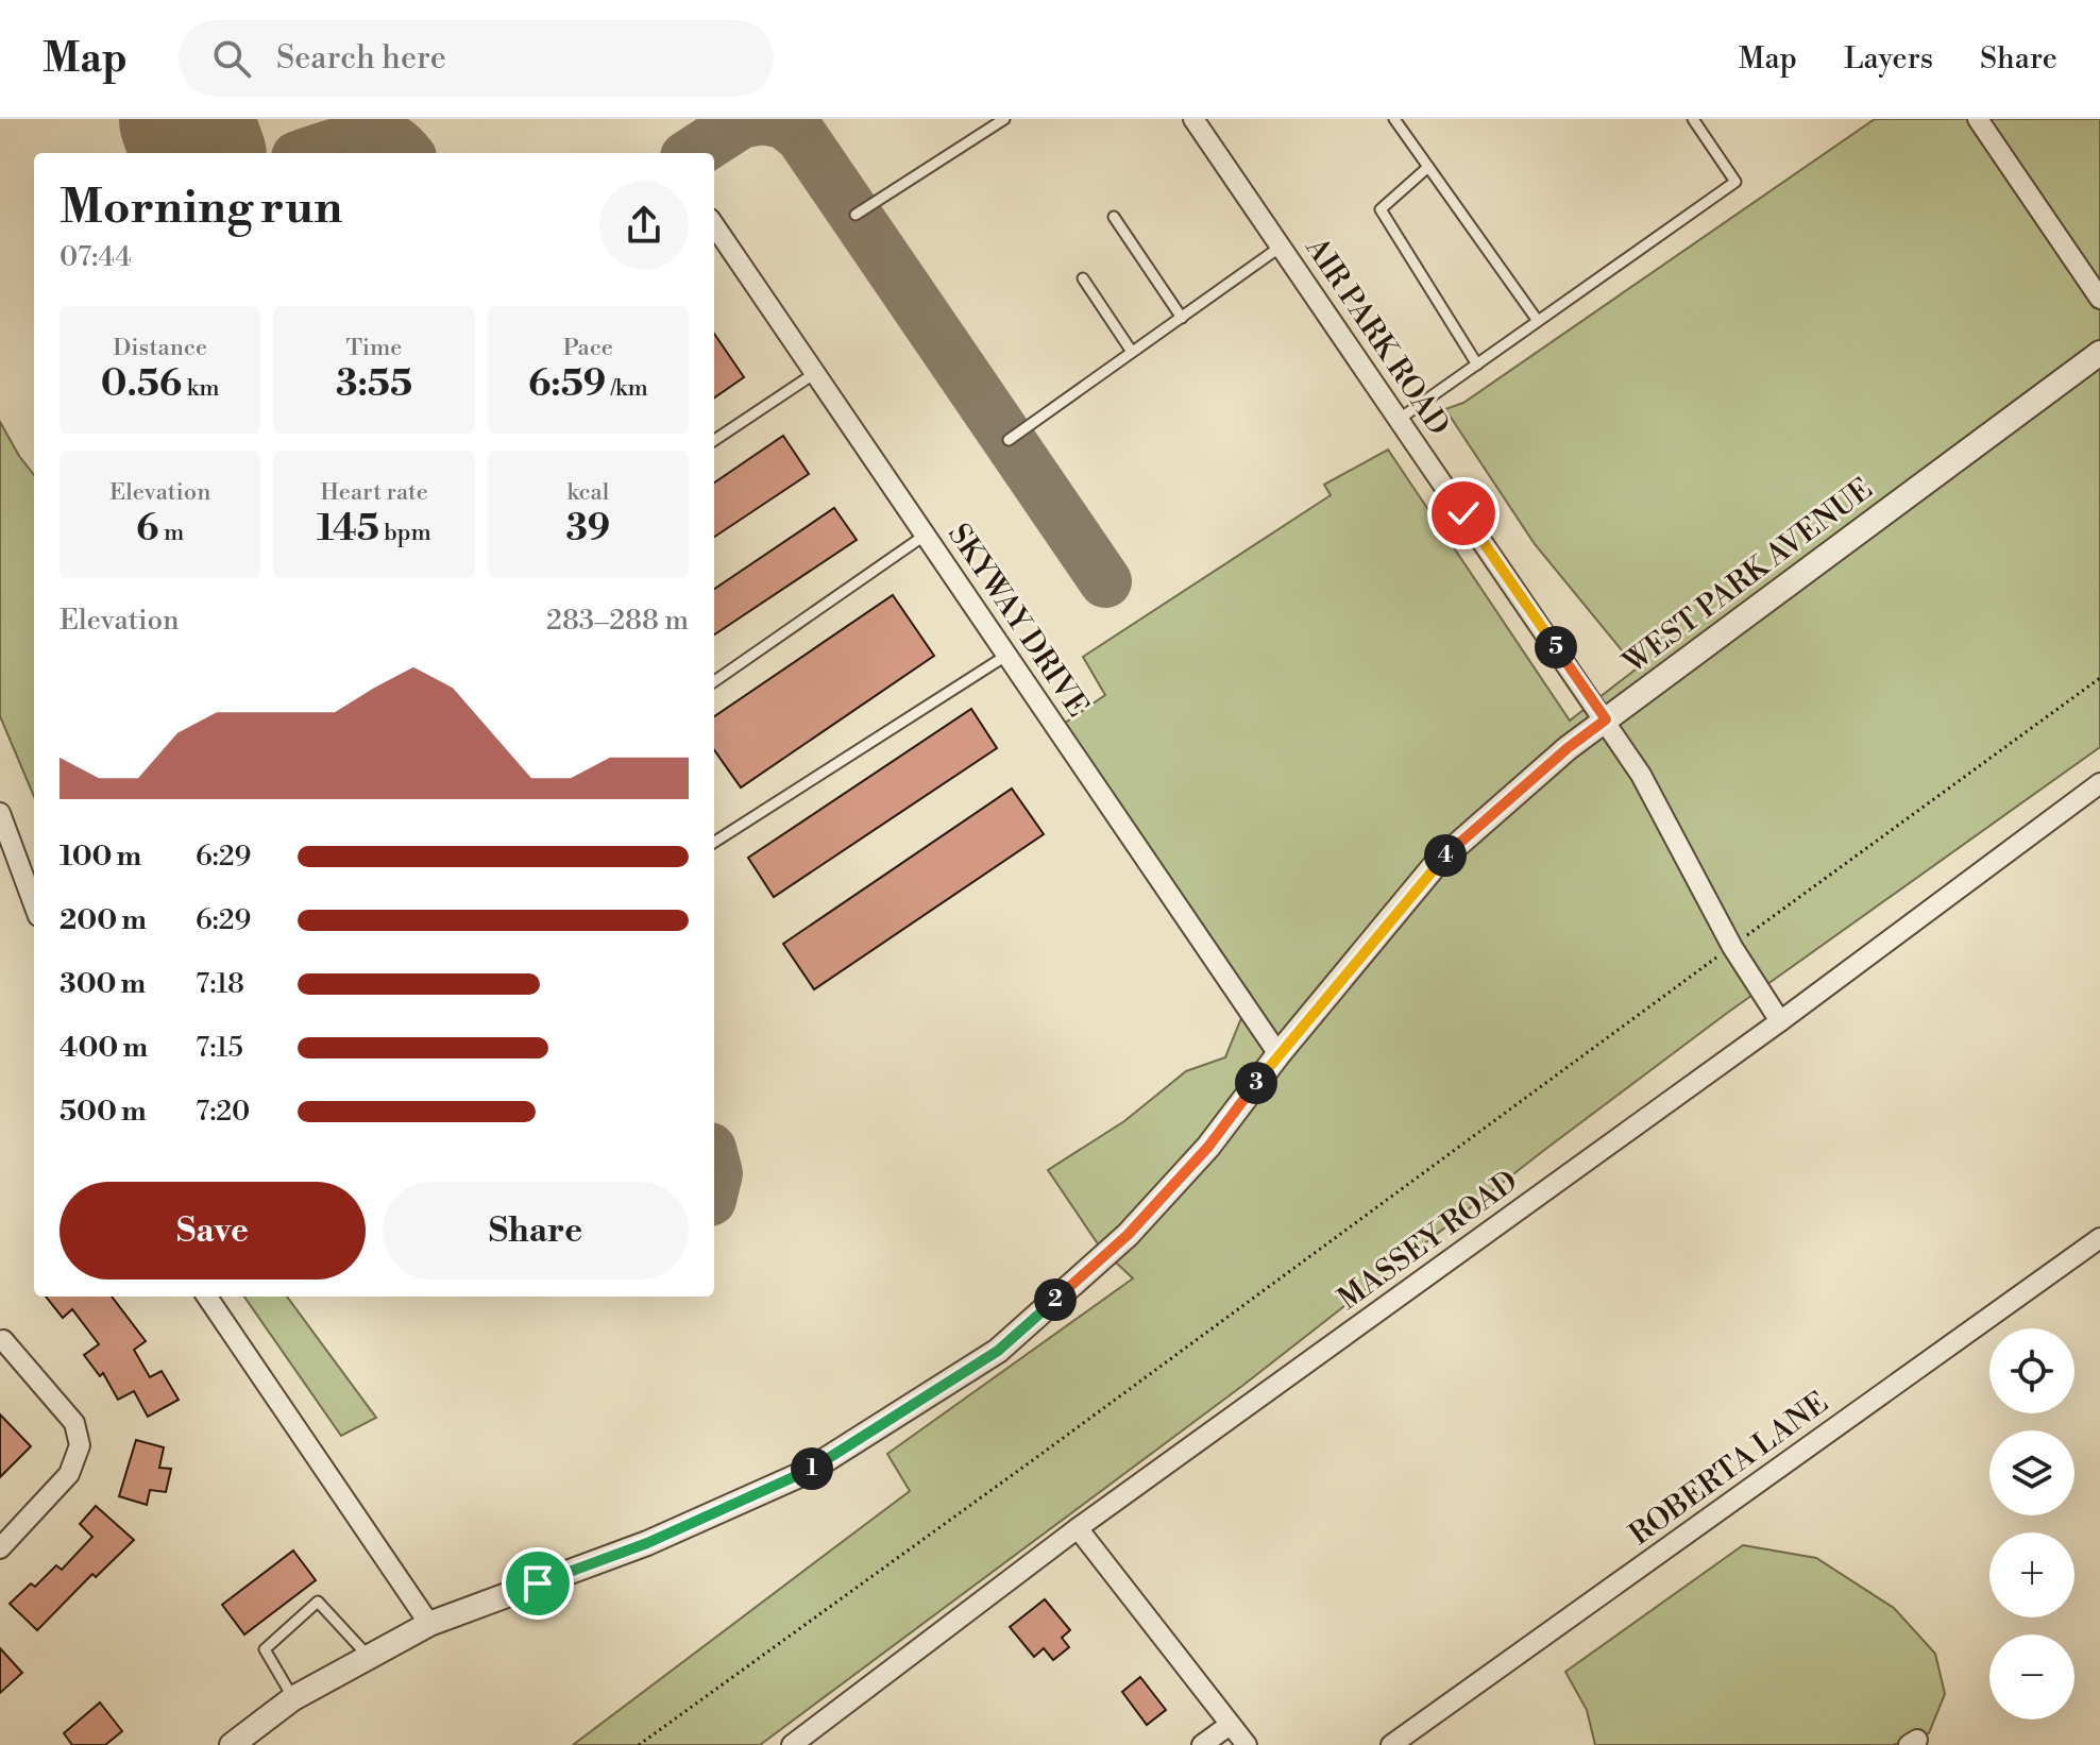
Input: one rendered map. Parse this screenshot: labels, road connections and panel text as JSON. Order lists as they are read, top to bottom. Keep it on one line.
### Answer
{"streets":{"street":["AIR PARK ROAD","WEST PARK AVENUE","SKYWAY DRIVE","MASSEY ROAD","ROBERTA LANE"]},"crossings":[["AIR PARK ROAD","WEST PARK AVENUE"],["AIR PARK ROAD","MASSEY ROAD"],["WEST PARK AVENUE","SKYWAY DRIVE"]],"page":{"header":"Map","search":"Search here","nav":["Map","Layers","Share"],"heading":["Morning run","07:44"],"stats":[["Distance","0.56 km"],["Time","3:55"],["Pace","6:59 /km"],["Elevation","6 m"],["Heart rate","145 bpm"],["kcal","39"]],"chart":["Elevation","283–288 m"],"pins":["5","4","3","2","1"],"list":[{"name":"100 m","note":"6:29"},{"name":"200 m","note":"6:29"},{"name":"300 m","note":"7:18"},{"name":"400 m","note":"7:15"},{"name":"500 m","note":"7:20"}],"buttons":["Save","Share"],"map_buttons":["+","−"]}}
